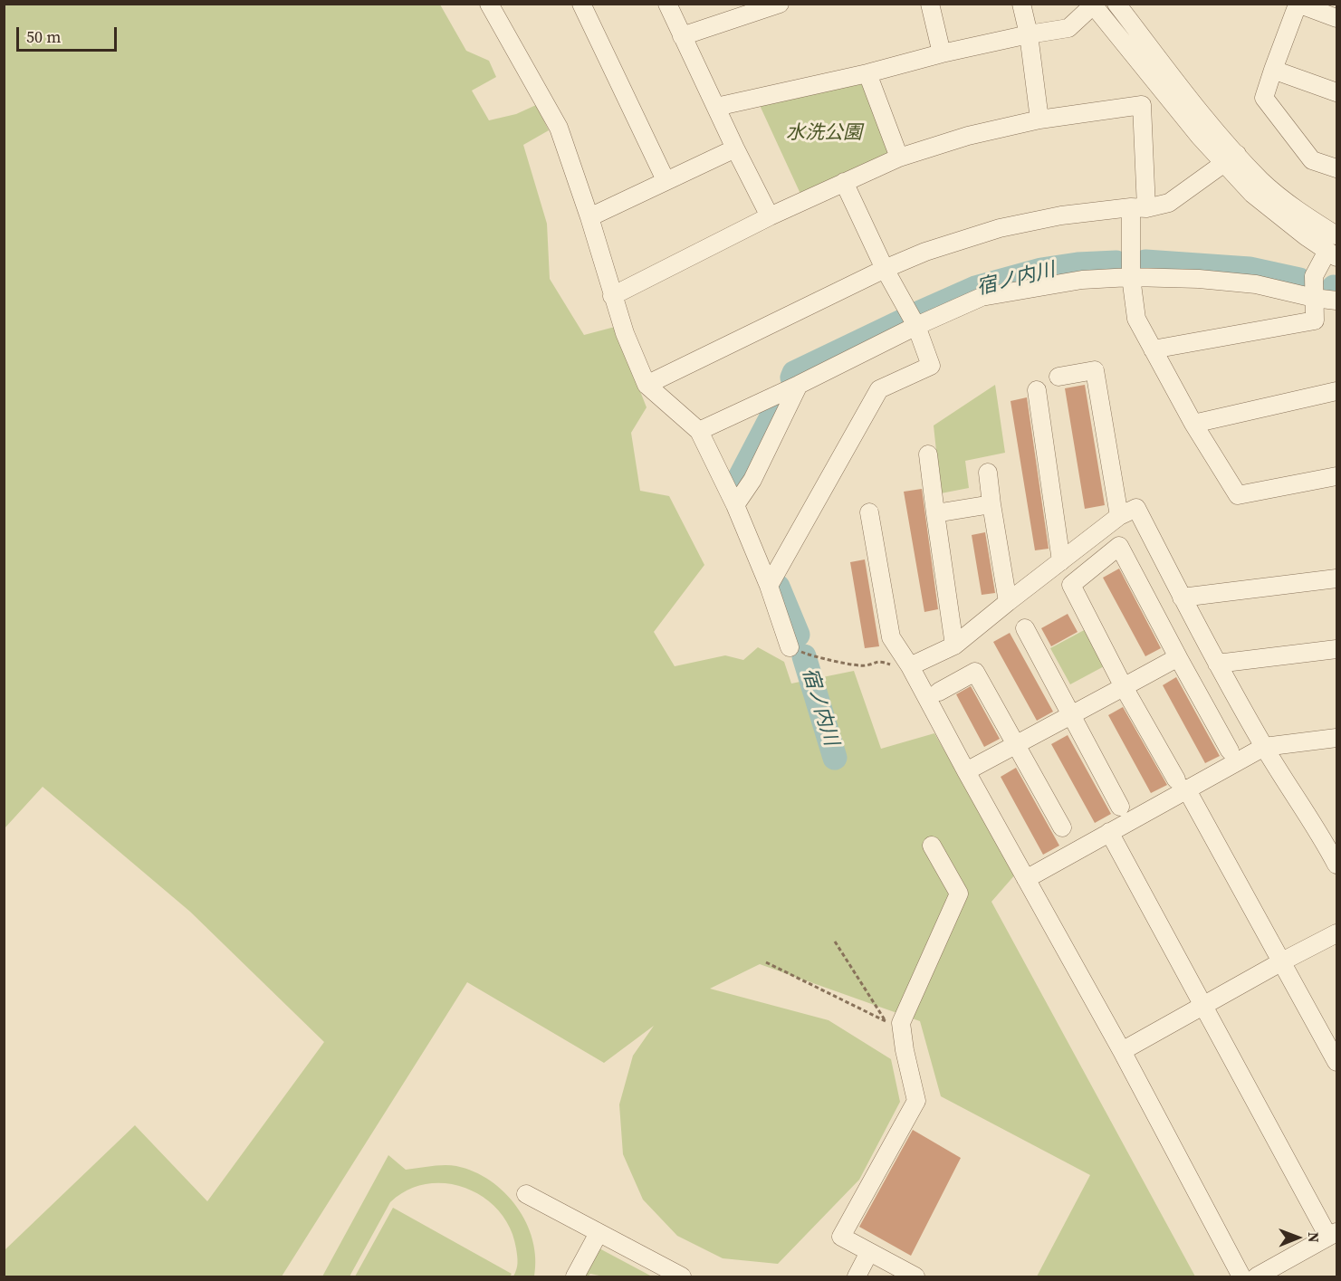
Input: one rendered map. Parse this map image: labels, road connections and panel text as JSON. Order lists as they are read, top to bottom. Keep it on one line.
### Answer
{"water":["宿ノ内川"],"parks":["水洗公園"],"scale_bar":"50 m","north":"right"}
